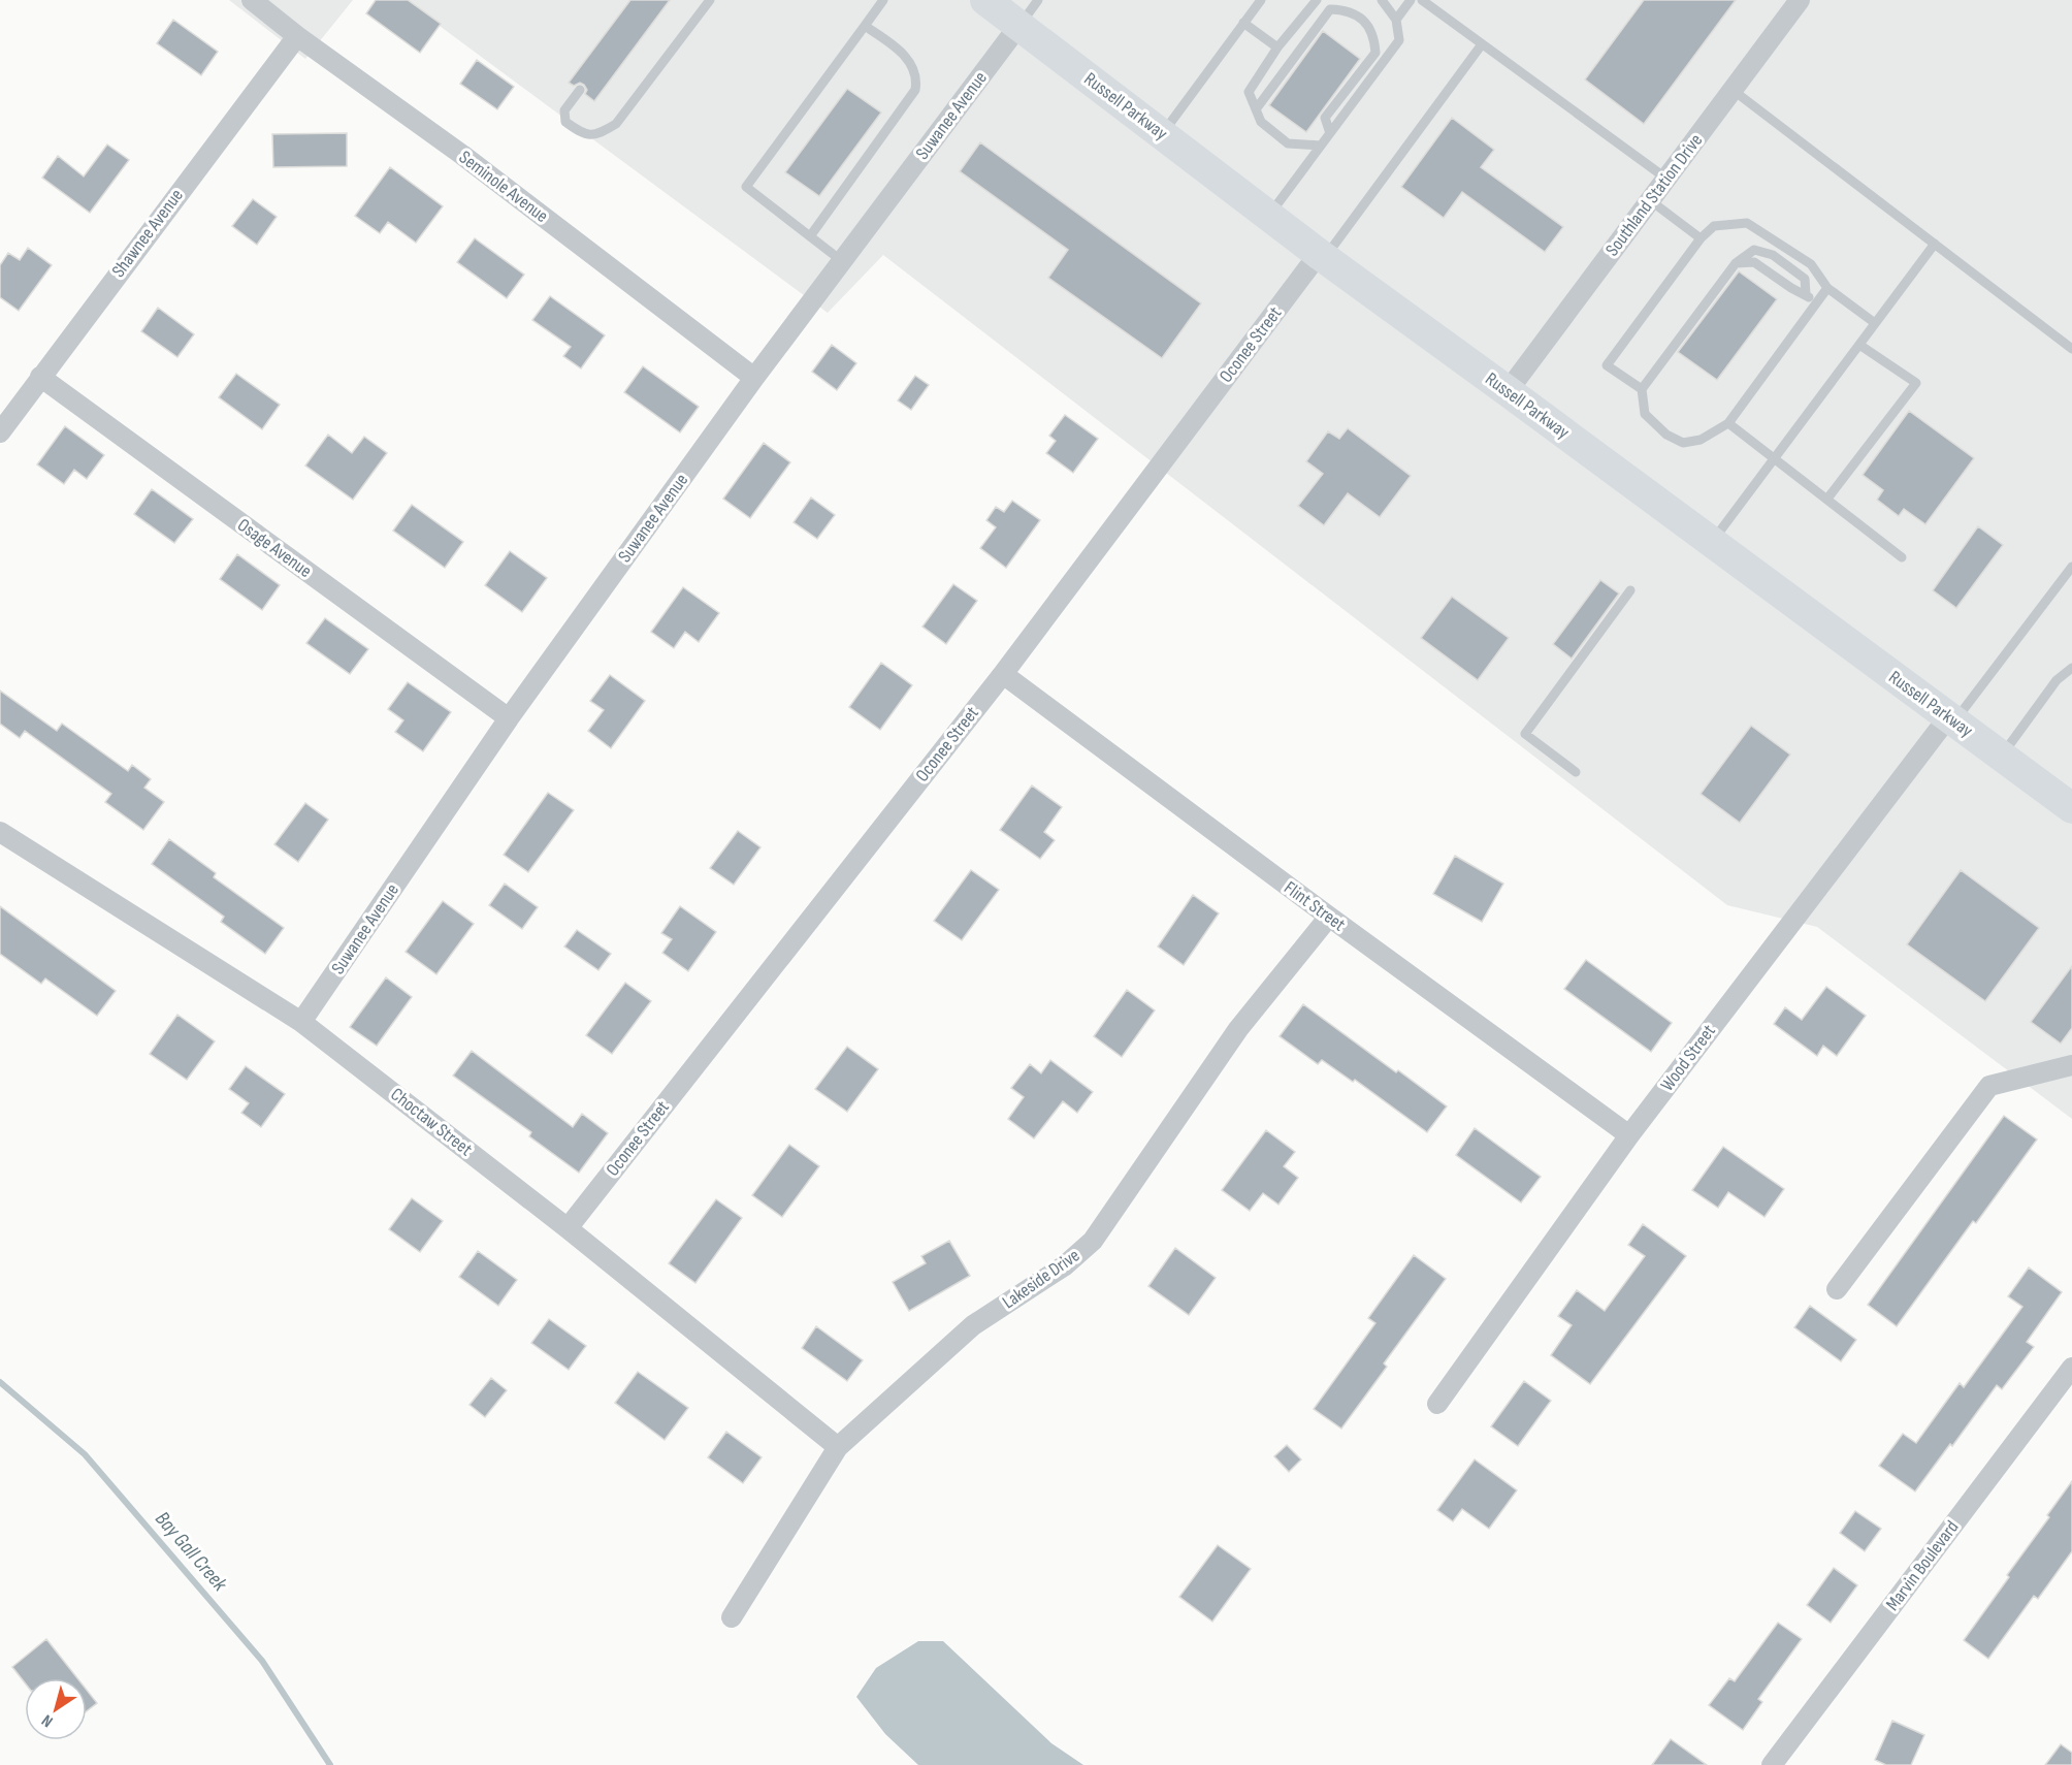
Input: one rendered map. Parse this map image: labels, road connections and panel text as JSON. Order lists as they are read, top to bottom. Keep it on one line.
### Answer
{"streets":{"main road":["Russell Parkway"],"street":["Suwanee Avenue","Seminole Avenue","Southland Station Drive","Shawnee Avenue","Oconee Street","Osage Avenue","Flint Street","Wood Street","Choctaw Street","Lakeside Drive","Marvin Boulevard"]},"crossings":[["Russell Parkway","Suwanee Avenue"],["Russell Parkway","Southland Station Drive"],["Russell Parkway","Oconee Street"],["Russell Parkway","Wood Street"],["Suwanee Avenue","Seminole Avenue"],["Suwanee Avenue","Osage Avenue"],["Suwanee Avenue","Choctaw Street"],["Seminole Avenue","Shawnee Avenue"],["Shawnee Avenue","Osage Avenue"],["Oconee Street","Flint Street"],["Oconee Street","Choctaw Street"],["Flint Street","Wood Street"],["Flint Street","Lakeside Drive"],["Choctaw Street","Lakeside Drive"]],"water":["Bay Gall Creek"],"north":"bottom left"}
